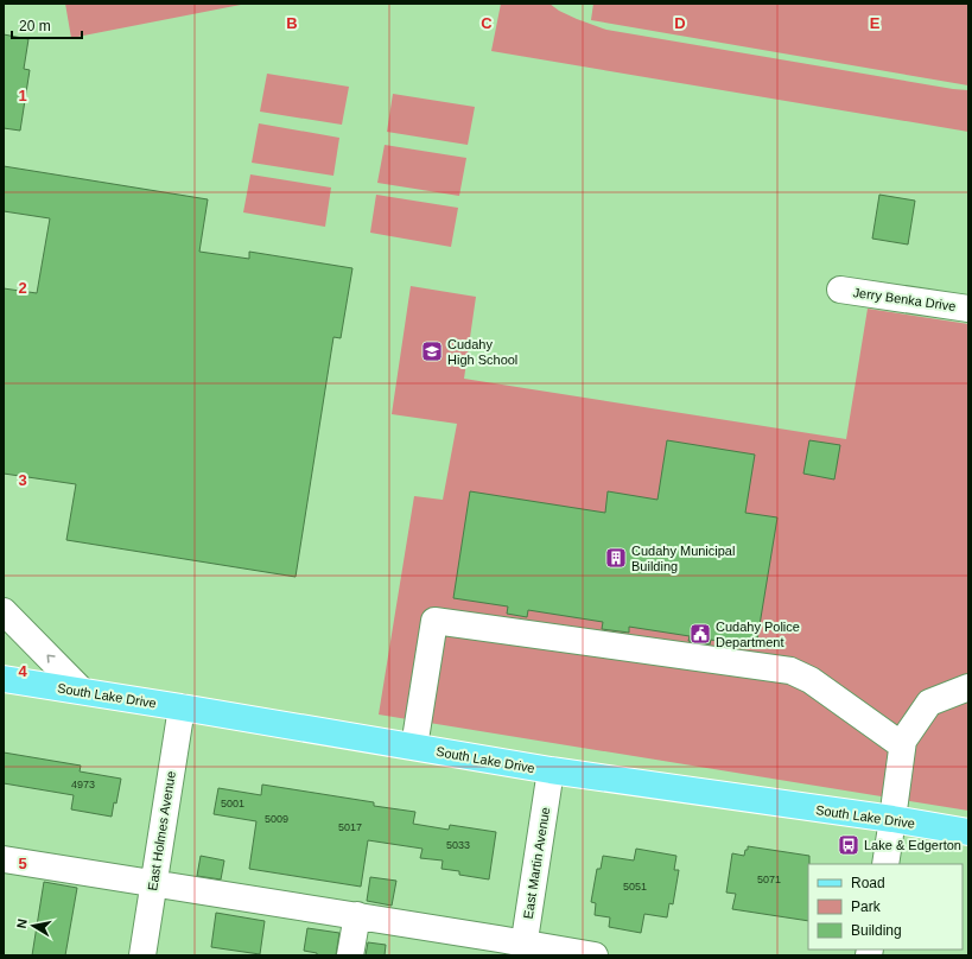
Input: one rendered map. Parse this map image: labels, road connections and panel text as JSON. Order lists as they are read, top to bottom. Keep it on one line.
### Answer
{"streets":{"main road":["South Lake Drive"],"street":["Jerry Benka Drive","East Holmes Avenue","East Martin Avenue"]},"crossings":[["South Lake Drive","East Holmes Avenue"],["South Lake Drive","East Martin Avenue"]],"places":{"school or university":["Cudahy High School"],"building":["Cudahy Municipal Building"],"public building":["Cudahy Police Department"],"bus stop":["Lake & Edgerton"]},"house_numbers":["4973","5001","5009","5017","5033","5071","5051"],"legend":["Road","Park","Building"],"scale_bar":"20 m","north":"left","grid":{"columns":["B","C","D","E"],"rows":["1","2","3","4","5"]}}
